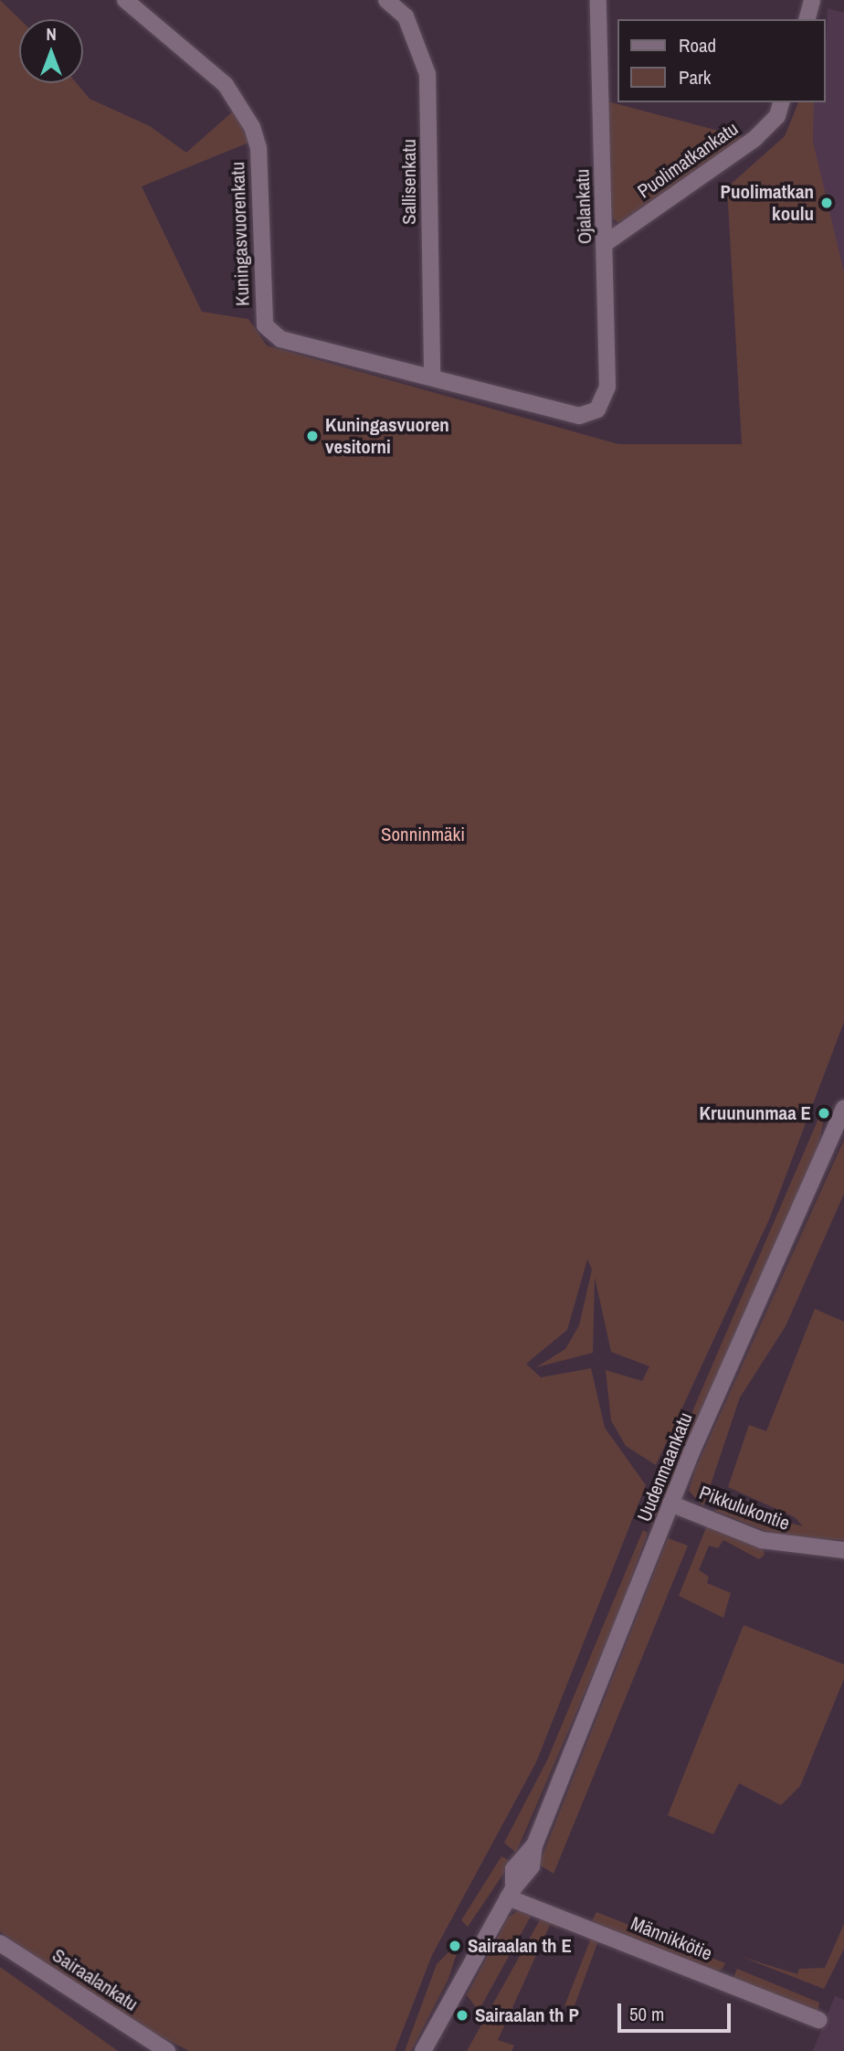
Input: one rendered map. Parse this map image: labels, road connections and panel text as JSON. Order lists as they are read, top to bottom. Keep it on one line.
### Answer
{"streets":{"street":["Puolimatkankatu","Sallisenkatu","Ojalankatu","Kuningasvuorenkatu","Uudenmaankatu","Pikkulukontie","Männikkötie","Sairaalankatu"]},"crossings":[["Puolimatkankatu","Ojalankatu"],["Sallisenkatu","Kuningasvuorenkatu"],["Ojalankatu","Kuningasvuorenkatu"],["Uudenmaankatu","Pikkulukontie"],["Uudenmaankatu","Männikkötie"]],"parks":["Sonninmäki"],"places":["Puolimatkan koulu","Kuningasvuoren vesitorni","Kruununmaa E","Sairaalan th E","Sairaalan th P"],"legend":["Road","Park"],"scale_bar":"50 m","north":"top"}
